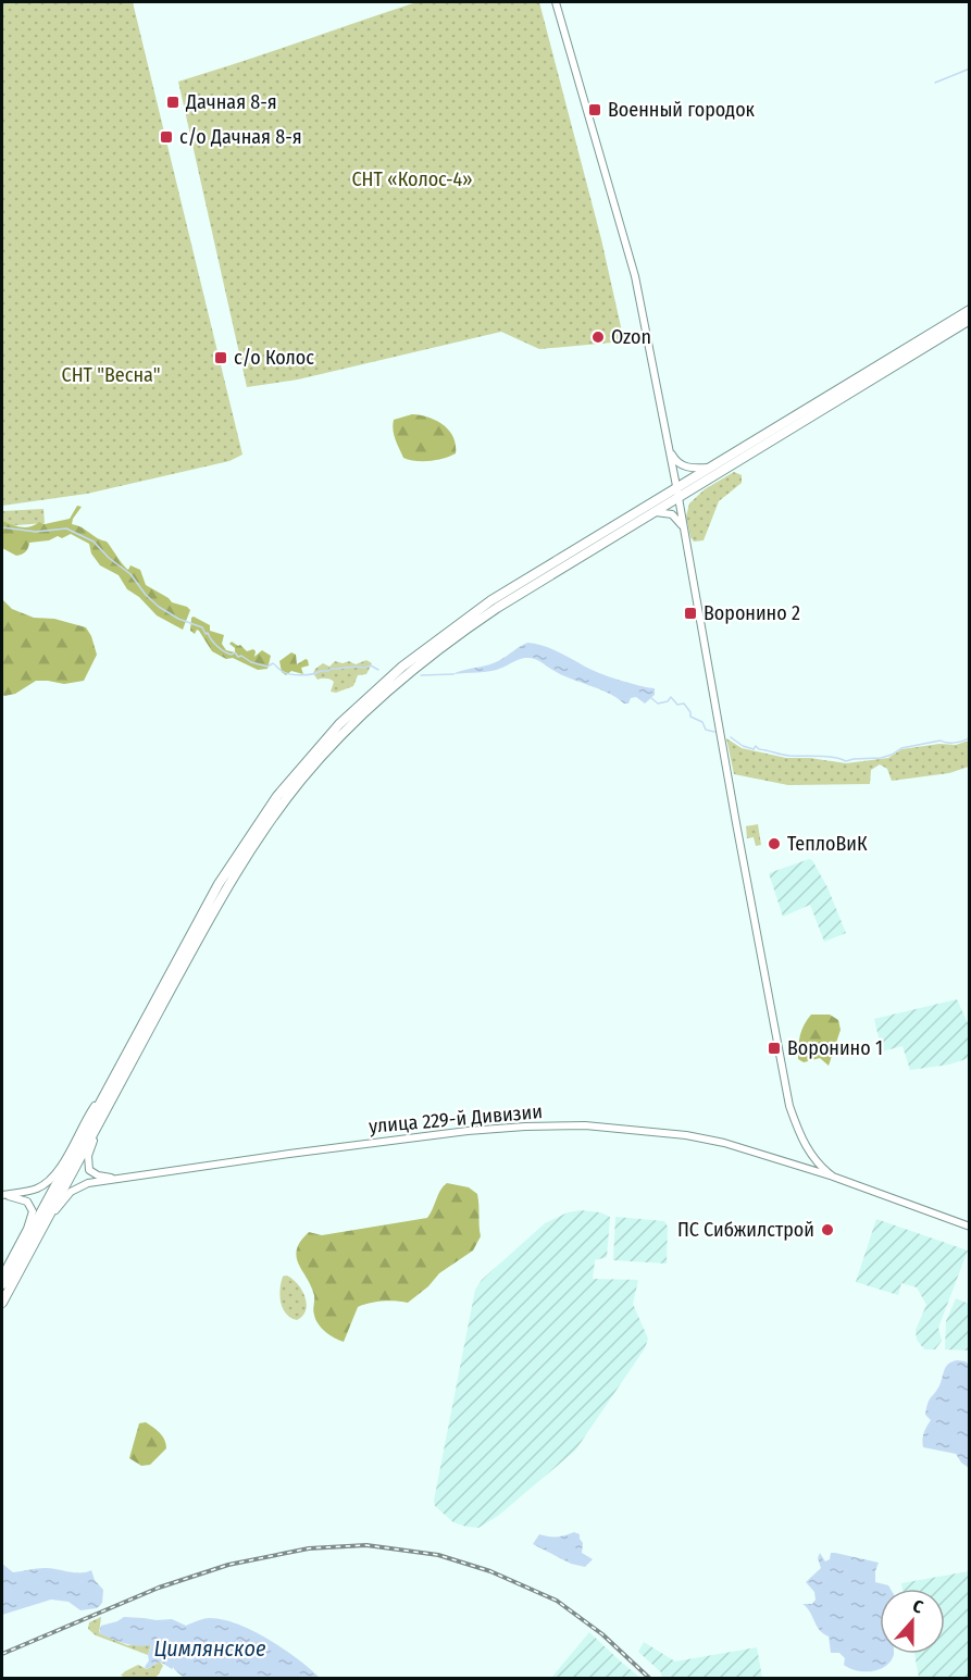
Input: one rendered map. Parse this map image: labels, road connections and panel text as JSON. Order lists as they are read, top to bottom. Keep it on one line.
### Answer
{"streets":{"street":["улица 229-й Дивизии"]},"water":["Цимлянское"],"parks":["СНТ «Колос-4»","СНТ \"Весна\""],"places":{"transit":["Дачная 8-я","Военный городок","с/о Дачная 8-я","с/о Колос","Воронино 2","Воронино 1"],"other":["Ozon","ТеплоВиК","ПС Сибжилстрой"]},"north":"top"}
